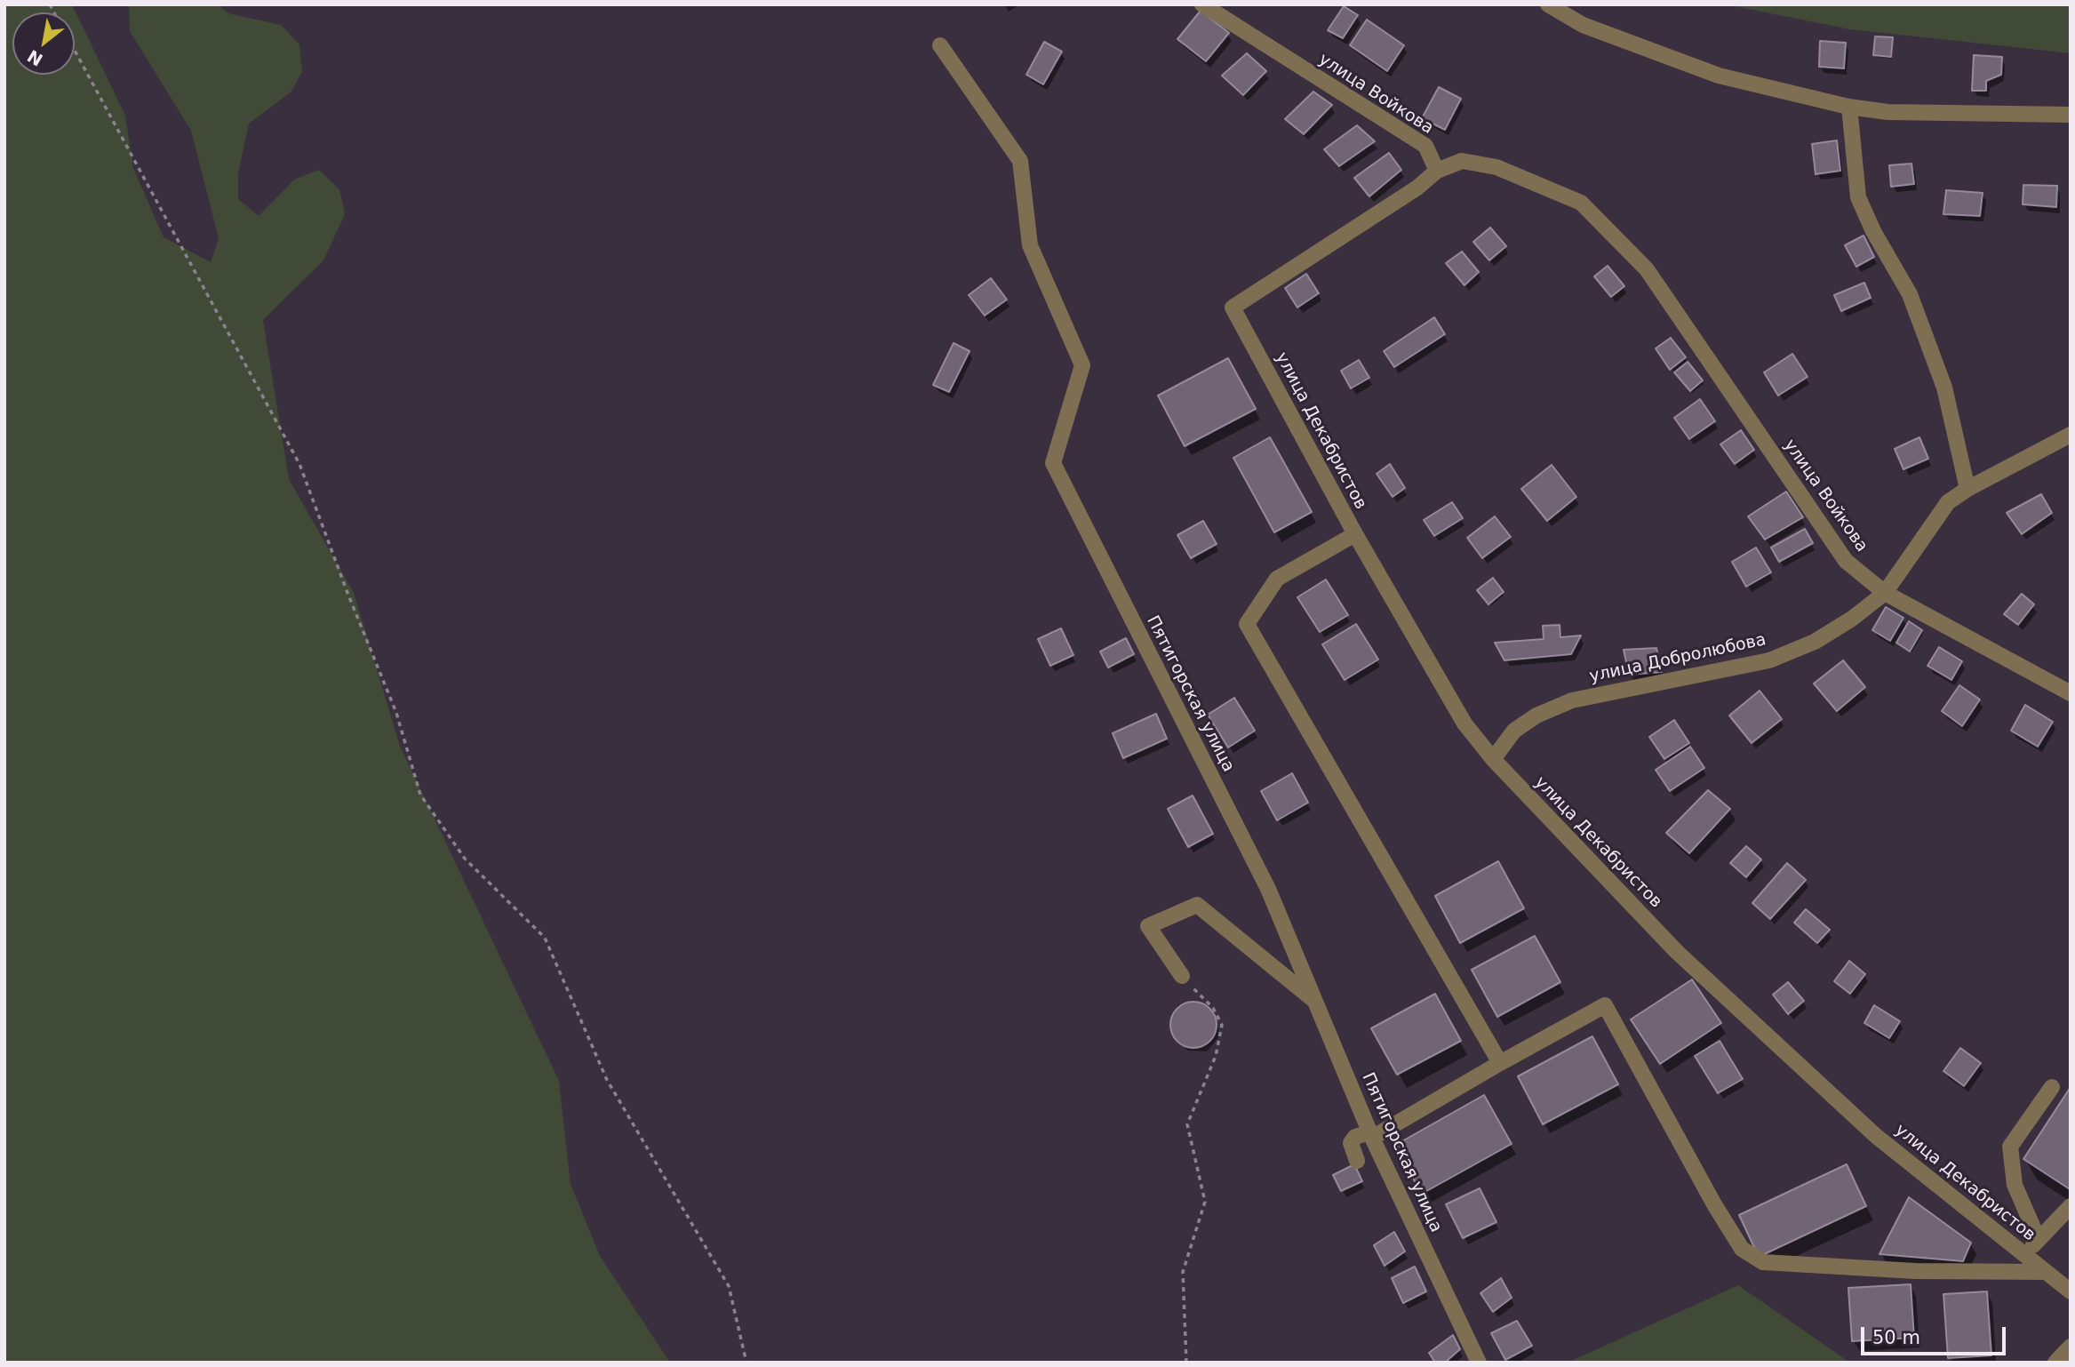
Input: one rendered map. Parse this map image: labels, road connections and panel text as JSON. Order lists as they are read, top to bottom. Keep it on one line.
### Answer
{"streets":{"street":["улица Войкова","улица Декабристов","улица Добролюбова","Пятигорская улица"]},"crossings":[["улица Войкова","улица Декабристов"],["улица Войкова","улица Добролюбова"],["улица Декабристов","улица Добролюбова"]],"scale_bar":"50 m","north":"bottom left"}
